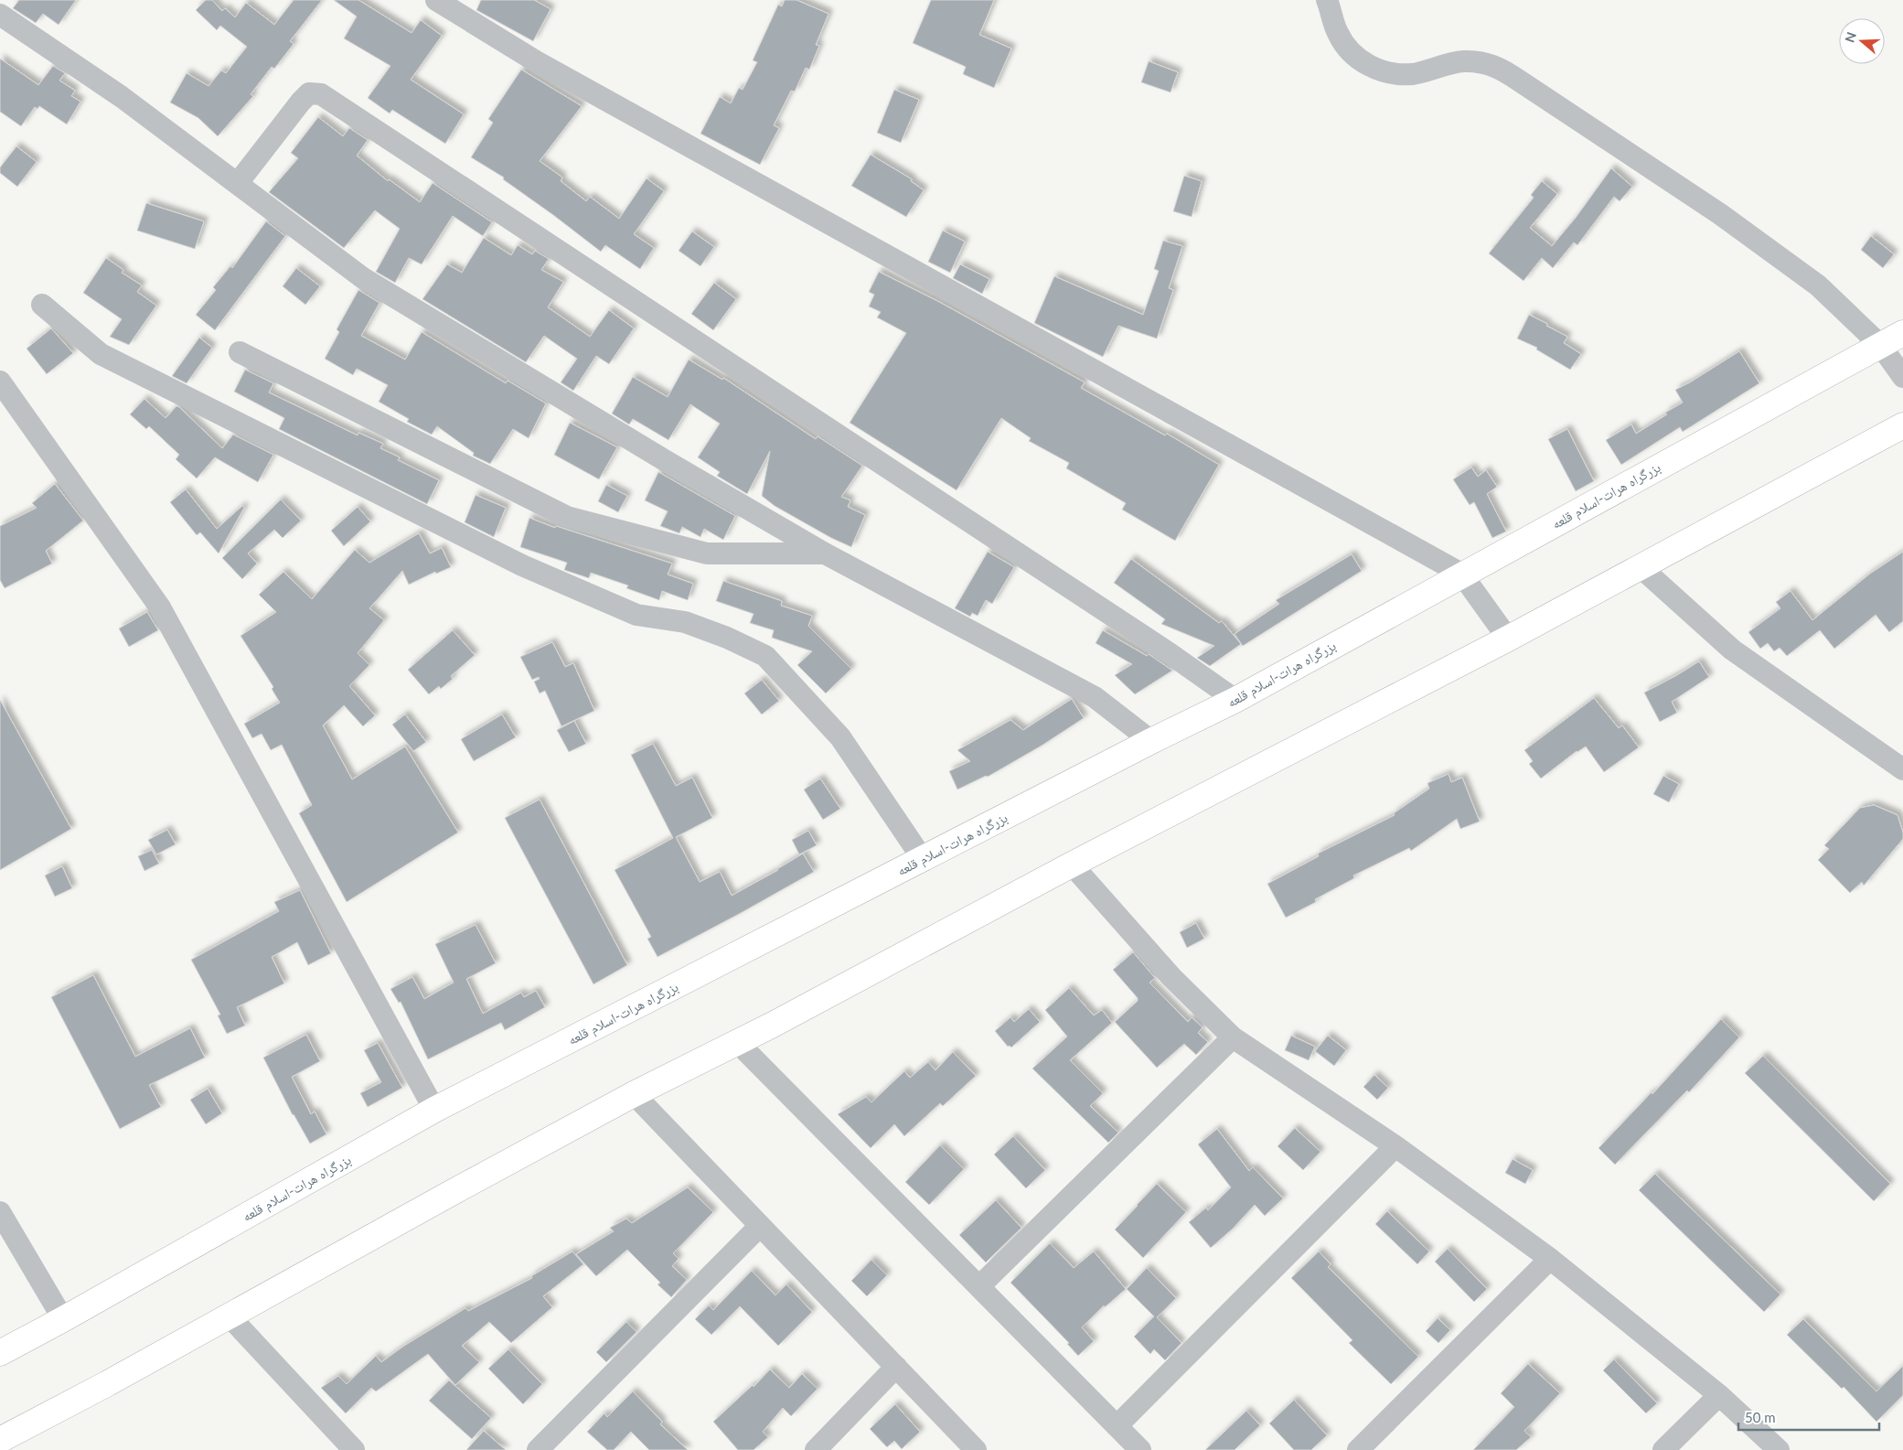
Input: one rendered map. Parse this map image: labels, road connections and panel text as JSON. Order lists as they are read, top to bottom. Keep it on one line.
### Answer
{"streets":{"highway":["بزرگراه هرات-اسلام قلعه"]},"scale_bar":"50 m","north":"left"}
